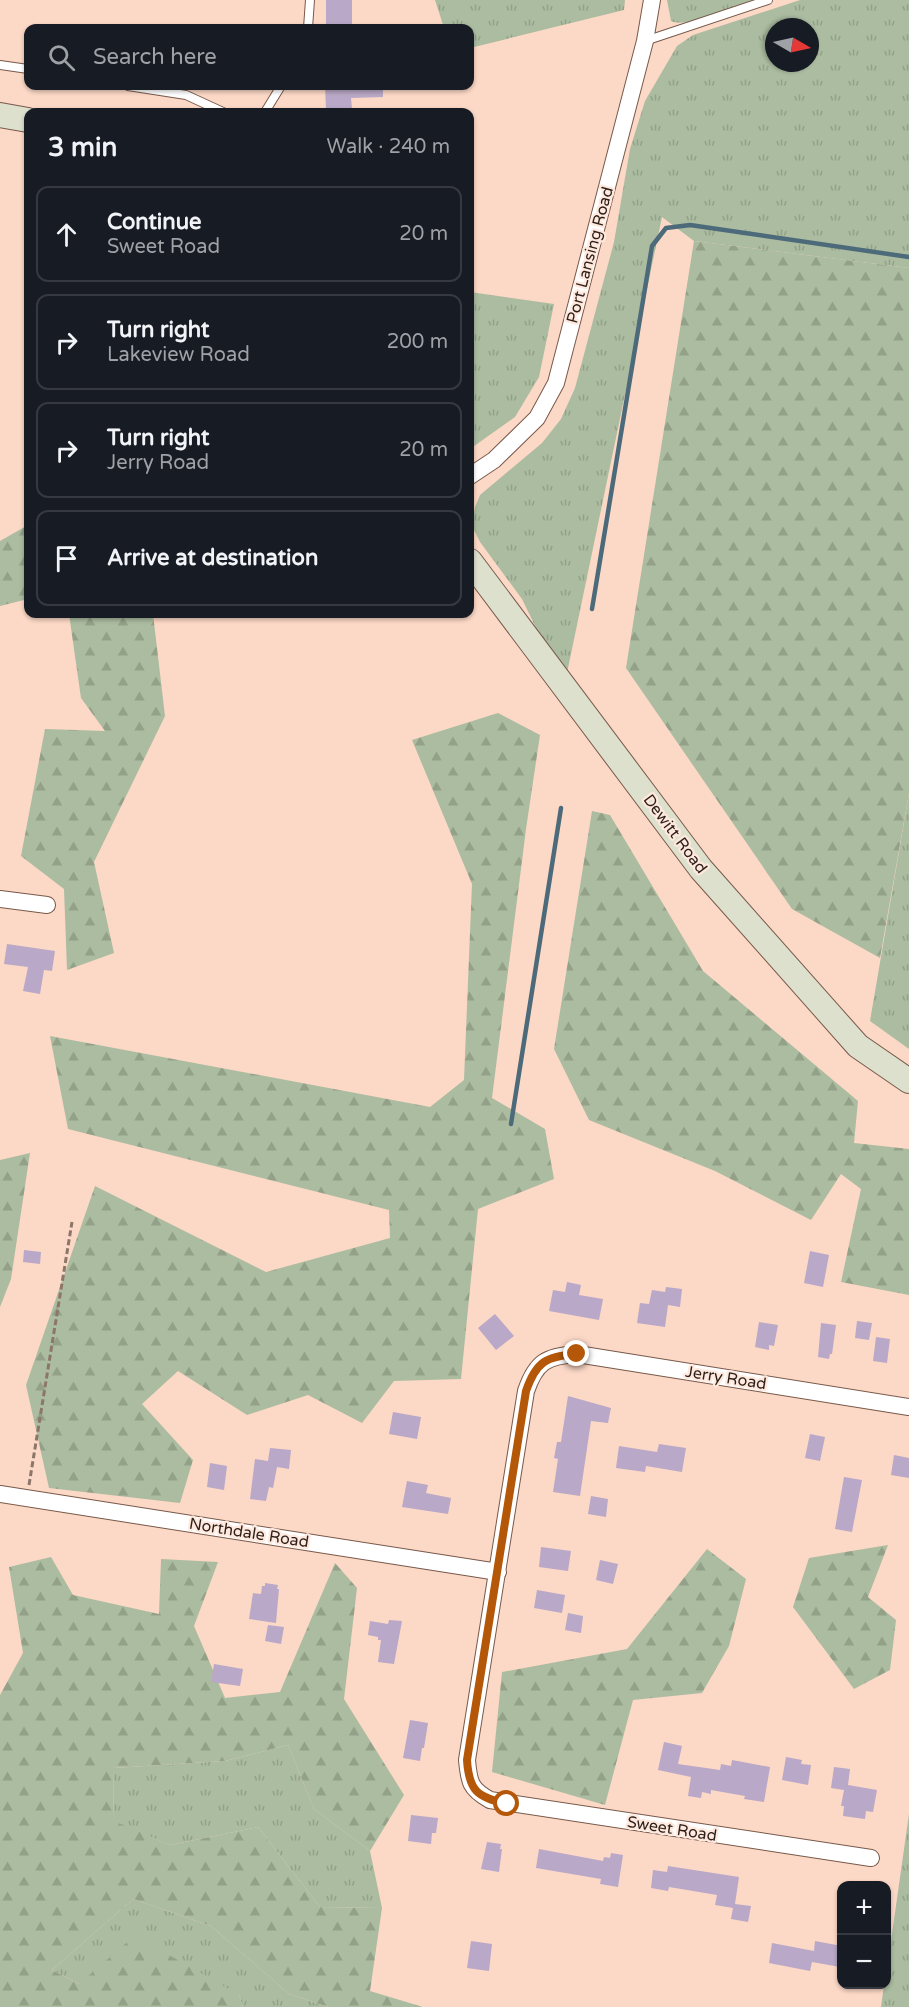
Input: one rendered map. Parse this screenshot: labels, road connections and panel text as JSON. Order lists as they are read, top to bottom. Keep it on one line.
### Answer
{"streets":{"street":["Port Lansing Road","Dewitt Road","Jerry Road","Northdale Road","Sweet Road"]},"crossings":[["Jerry Road","Northdale Road"],["Jerry Road","Sweet Road"],["Northdale Road","Sweet Road"]],"north":"right","page":{"search":"Search here","heading":["3 min","Walk · 240 m"],"list":[["Continue","Sweet Road","20 m"],["Turn right","Lakeview Road","200 m"],["Turn right","Jerry Road","20 m"],"Arrive at destination"],"map_buttons":["+","−"]}}
